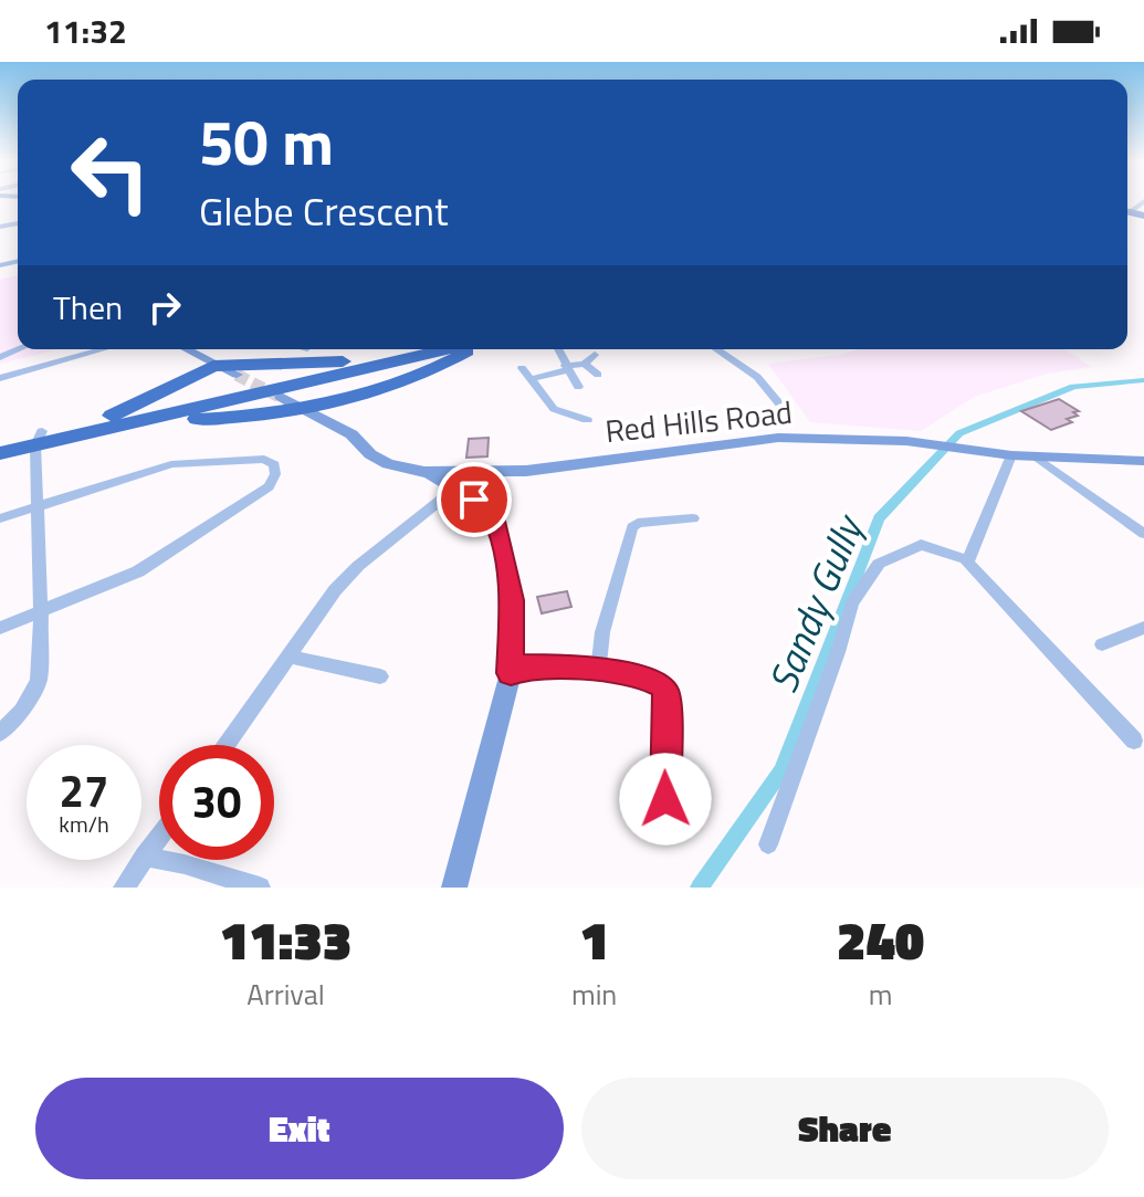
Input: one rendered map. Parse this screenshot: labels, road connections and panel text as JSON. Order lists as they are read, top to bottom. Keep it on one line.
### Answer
{"streets":{"main road":["Red Hills Road"]},"water":["Sandy Gully"],"page":{"status":"11:32","turn":["50 m","Glebe Crescent"],"then":"Then","speed":"27 km/h","limit":"30","eta":["11:33","Arrival","1","min","240","m"],"buttons":["Exit","Share"]}}
